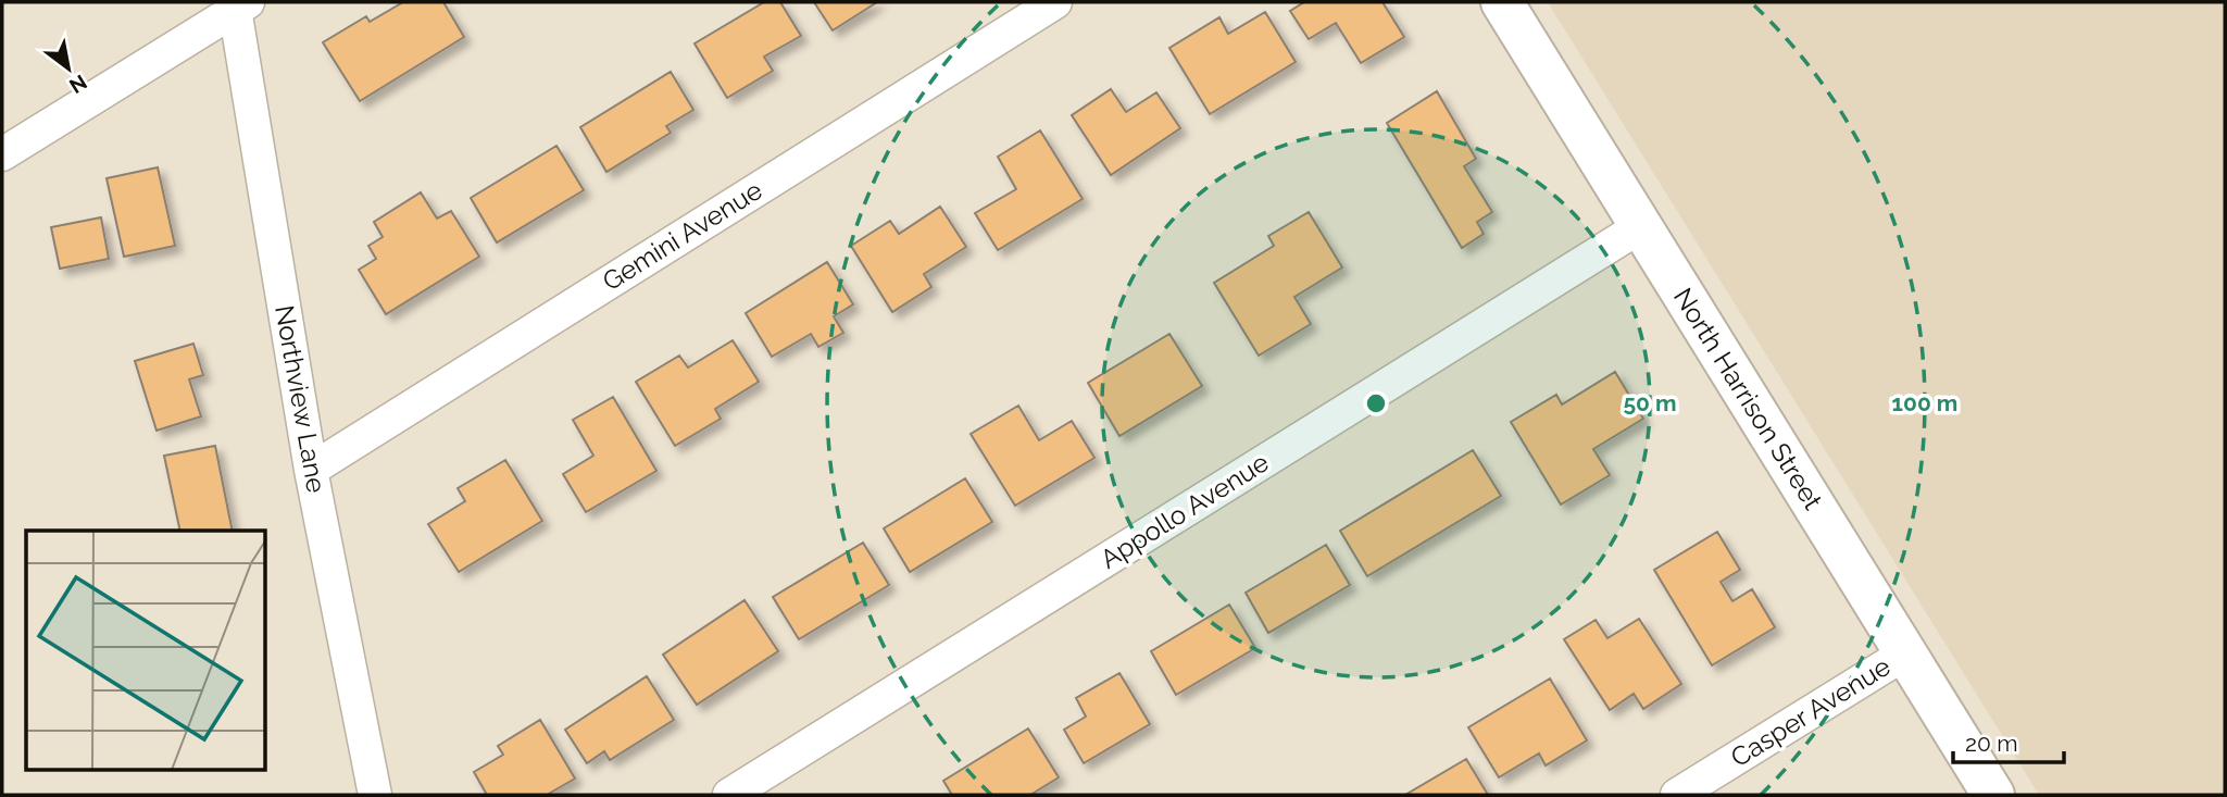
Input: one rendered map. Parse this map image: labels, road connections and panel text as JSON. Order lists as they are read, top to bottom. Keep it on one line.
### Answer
{"streets":{"street":["Gemini Avenue","Northview Lane","North Harrison Street","Appollo Avenue","Casper Avenue"]},"crossings":[["Gemini Avenue","Northview Lane"],["North Harrison Street","Appollo Avenue"],["North Harrison Street","Casper Avenue"]],"scale_bar":"20 m","north":"bottom right","rings":["50 m","100 m"]}
